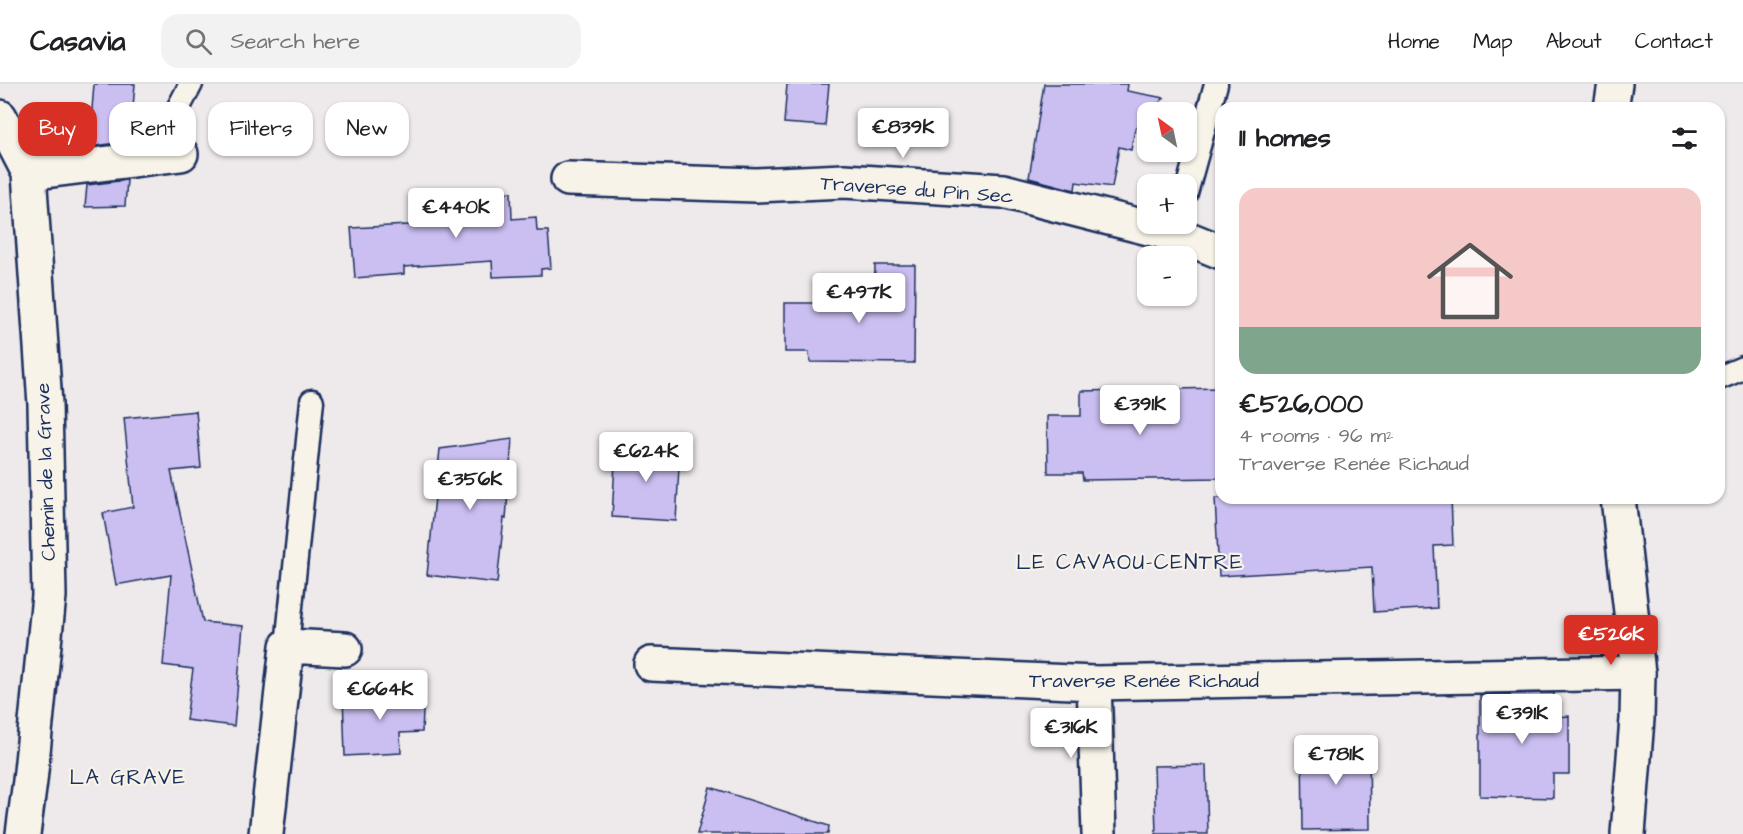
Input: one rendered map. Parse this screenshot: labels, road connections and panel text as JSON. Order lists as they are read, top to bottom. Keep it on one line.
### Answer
{"streets":{"street":["Traverse du Pin Sec","Chemin de la Grave","Traverse Renée Richaud"]},"districts":["LE CAVAOU-CENTRE","LA GRAVE"],"north":"top left","page":{"header":"Casavia","search":"Search here","nav":["Home","Map","About","Contact"],"map_buttons":["+","−"],"chip":["Buy","Rent","Filters","New"],"heading":"11 homes","price":["€839K","€440K","€497K","€391K","€624K","€356K","€526K","€664K","€391K","€316K","€781K"],"list":[{"name":"€526,000","note":"4 rooms · 96 m² · Traverse Renée Richaud"}]}}
